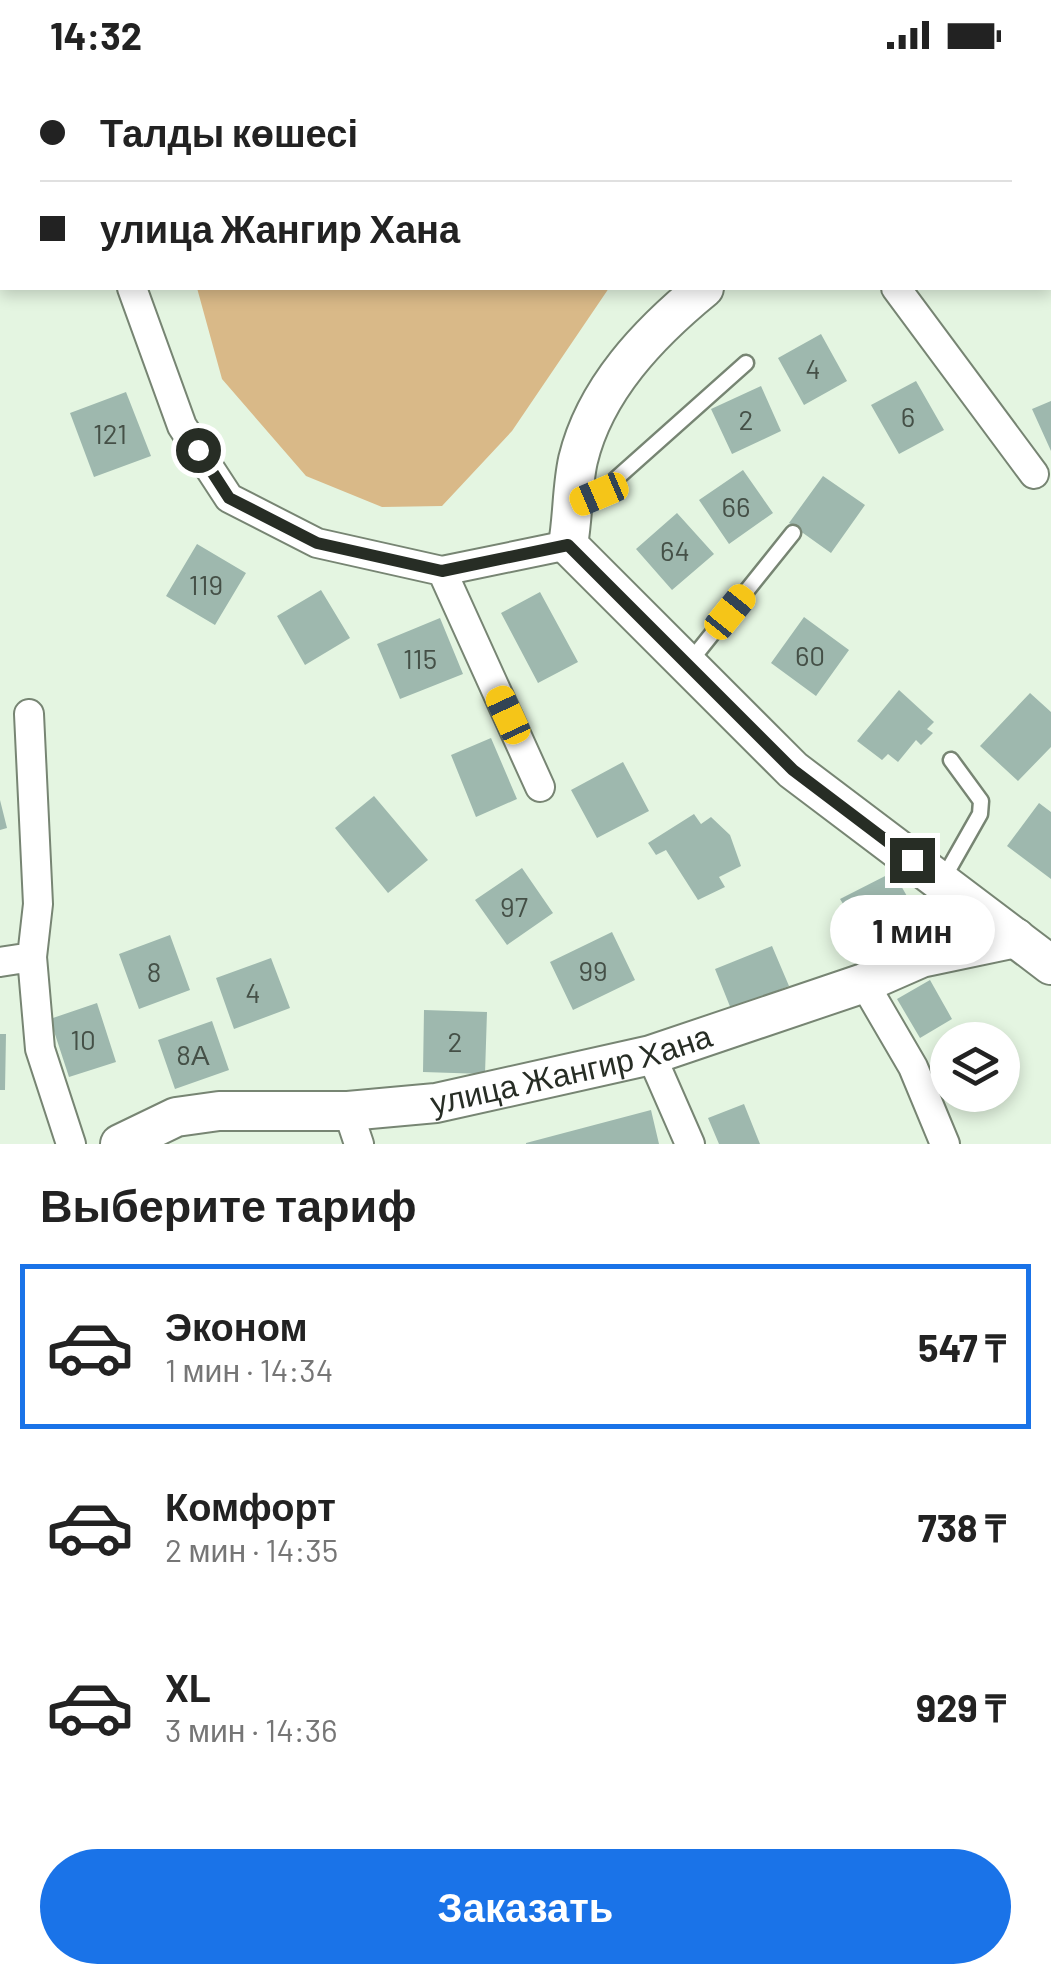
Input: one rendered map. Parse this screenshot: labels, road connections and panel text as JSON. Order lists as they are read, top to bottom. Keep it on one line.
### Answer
{"streets":{"street":["улица Жангир Хана"]},"house_numbers":["4","6","2","121","66","64","119","60","115","97","99","8","4","10","2","8А"],"page":{"status":"14:32","banner":["Талды көшесі","улица Жангир Хана"],"bubble":"1 мин","heading":"Выберите тариф","list":[{"name":"Эконом","note":"1 мин · 14:34","value":"547 ₸"},{"name":"Комфорт","note":"2 мин · 14:35","value":"738 ₸"},{"name":"XL","note":"3 мин · 14:36","value":"929 ₸"}],"buttons":"Заказать"}}
